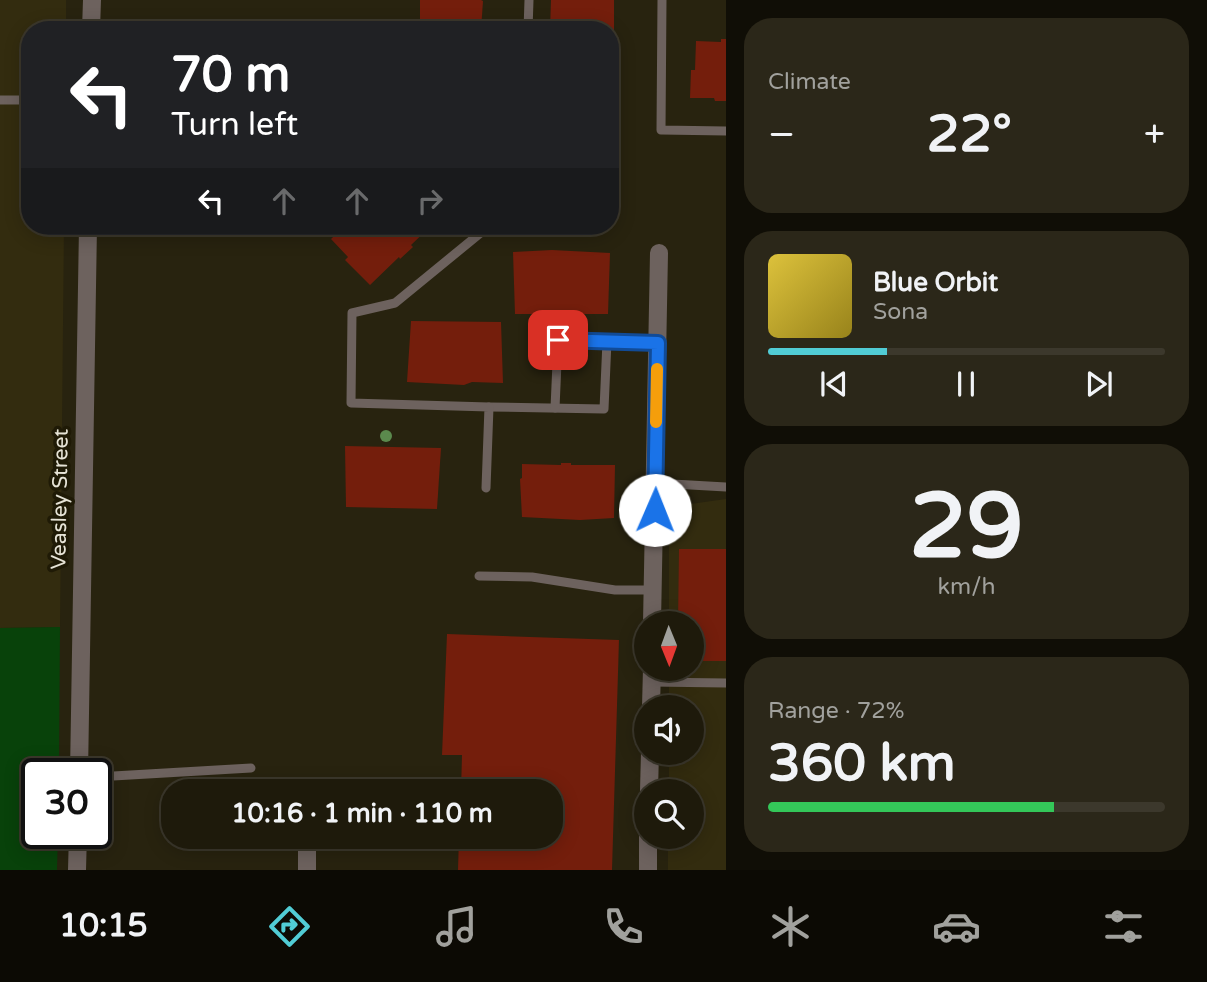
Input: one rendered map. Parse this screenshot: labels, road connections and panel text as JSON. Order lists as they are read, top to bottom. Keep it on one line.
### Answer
{"streets":{"street":["Veasley Street"]},"north":"bottom","page":{"tile":["Climate",["29","km/h"],["Range · 72%","360 km"]],"turn":["70 m","Turn left"],"heat":["−","22°","+"],"song":["Blue Orbit","Sona"],"limit":"30","trip":"10:16 · 1 min · 110 m","tabs":"10:15"}}
